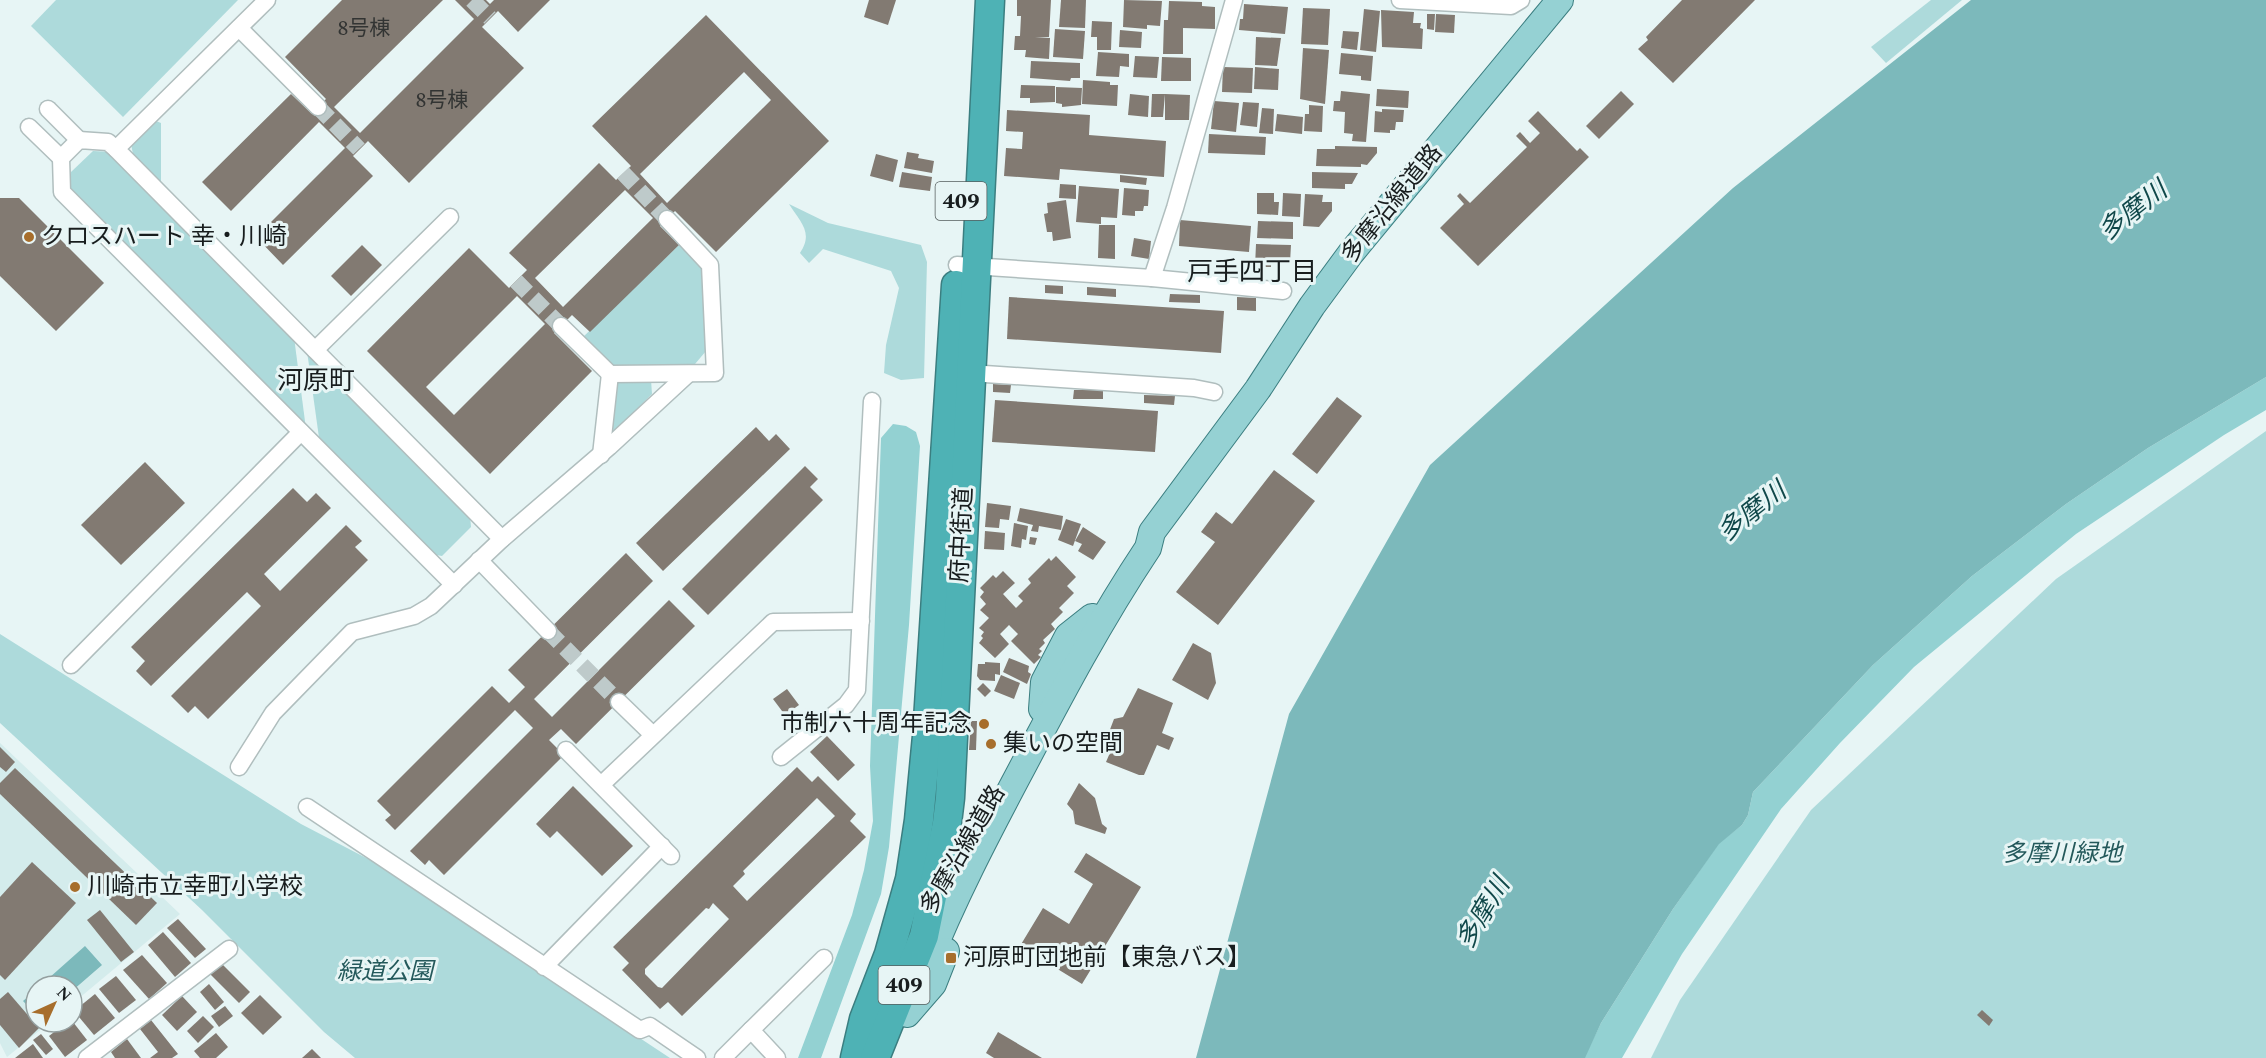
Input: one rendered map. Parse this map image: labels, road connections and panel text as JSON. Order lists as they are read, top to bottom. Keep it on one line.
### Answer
{"streets":{"highway":["409","府中街道"],"main road":["多摩沿線道路"]},"crossings":[["409","多摩沿線道路"],["409","府中街道"],["多摩沿線道路","府中街道"]],"districts":["戸手四丁目","河原町"],"water":["多摩川"],"parks":["多摩川緑地","緑道公園"],"places":{"other":["クロスハート 幸・川崎","市制六十周年記念","集いの空間","川崎市立幸町小学校"],"transit":["河原町団地前【東急バス】"]},"house_numbers":["8号棟","8号棟"],"north":"top right"}
